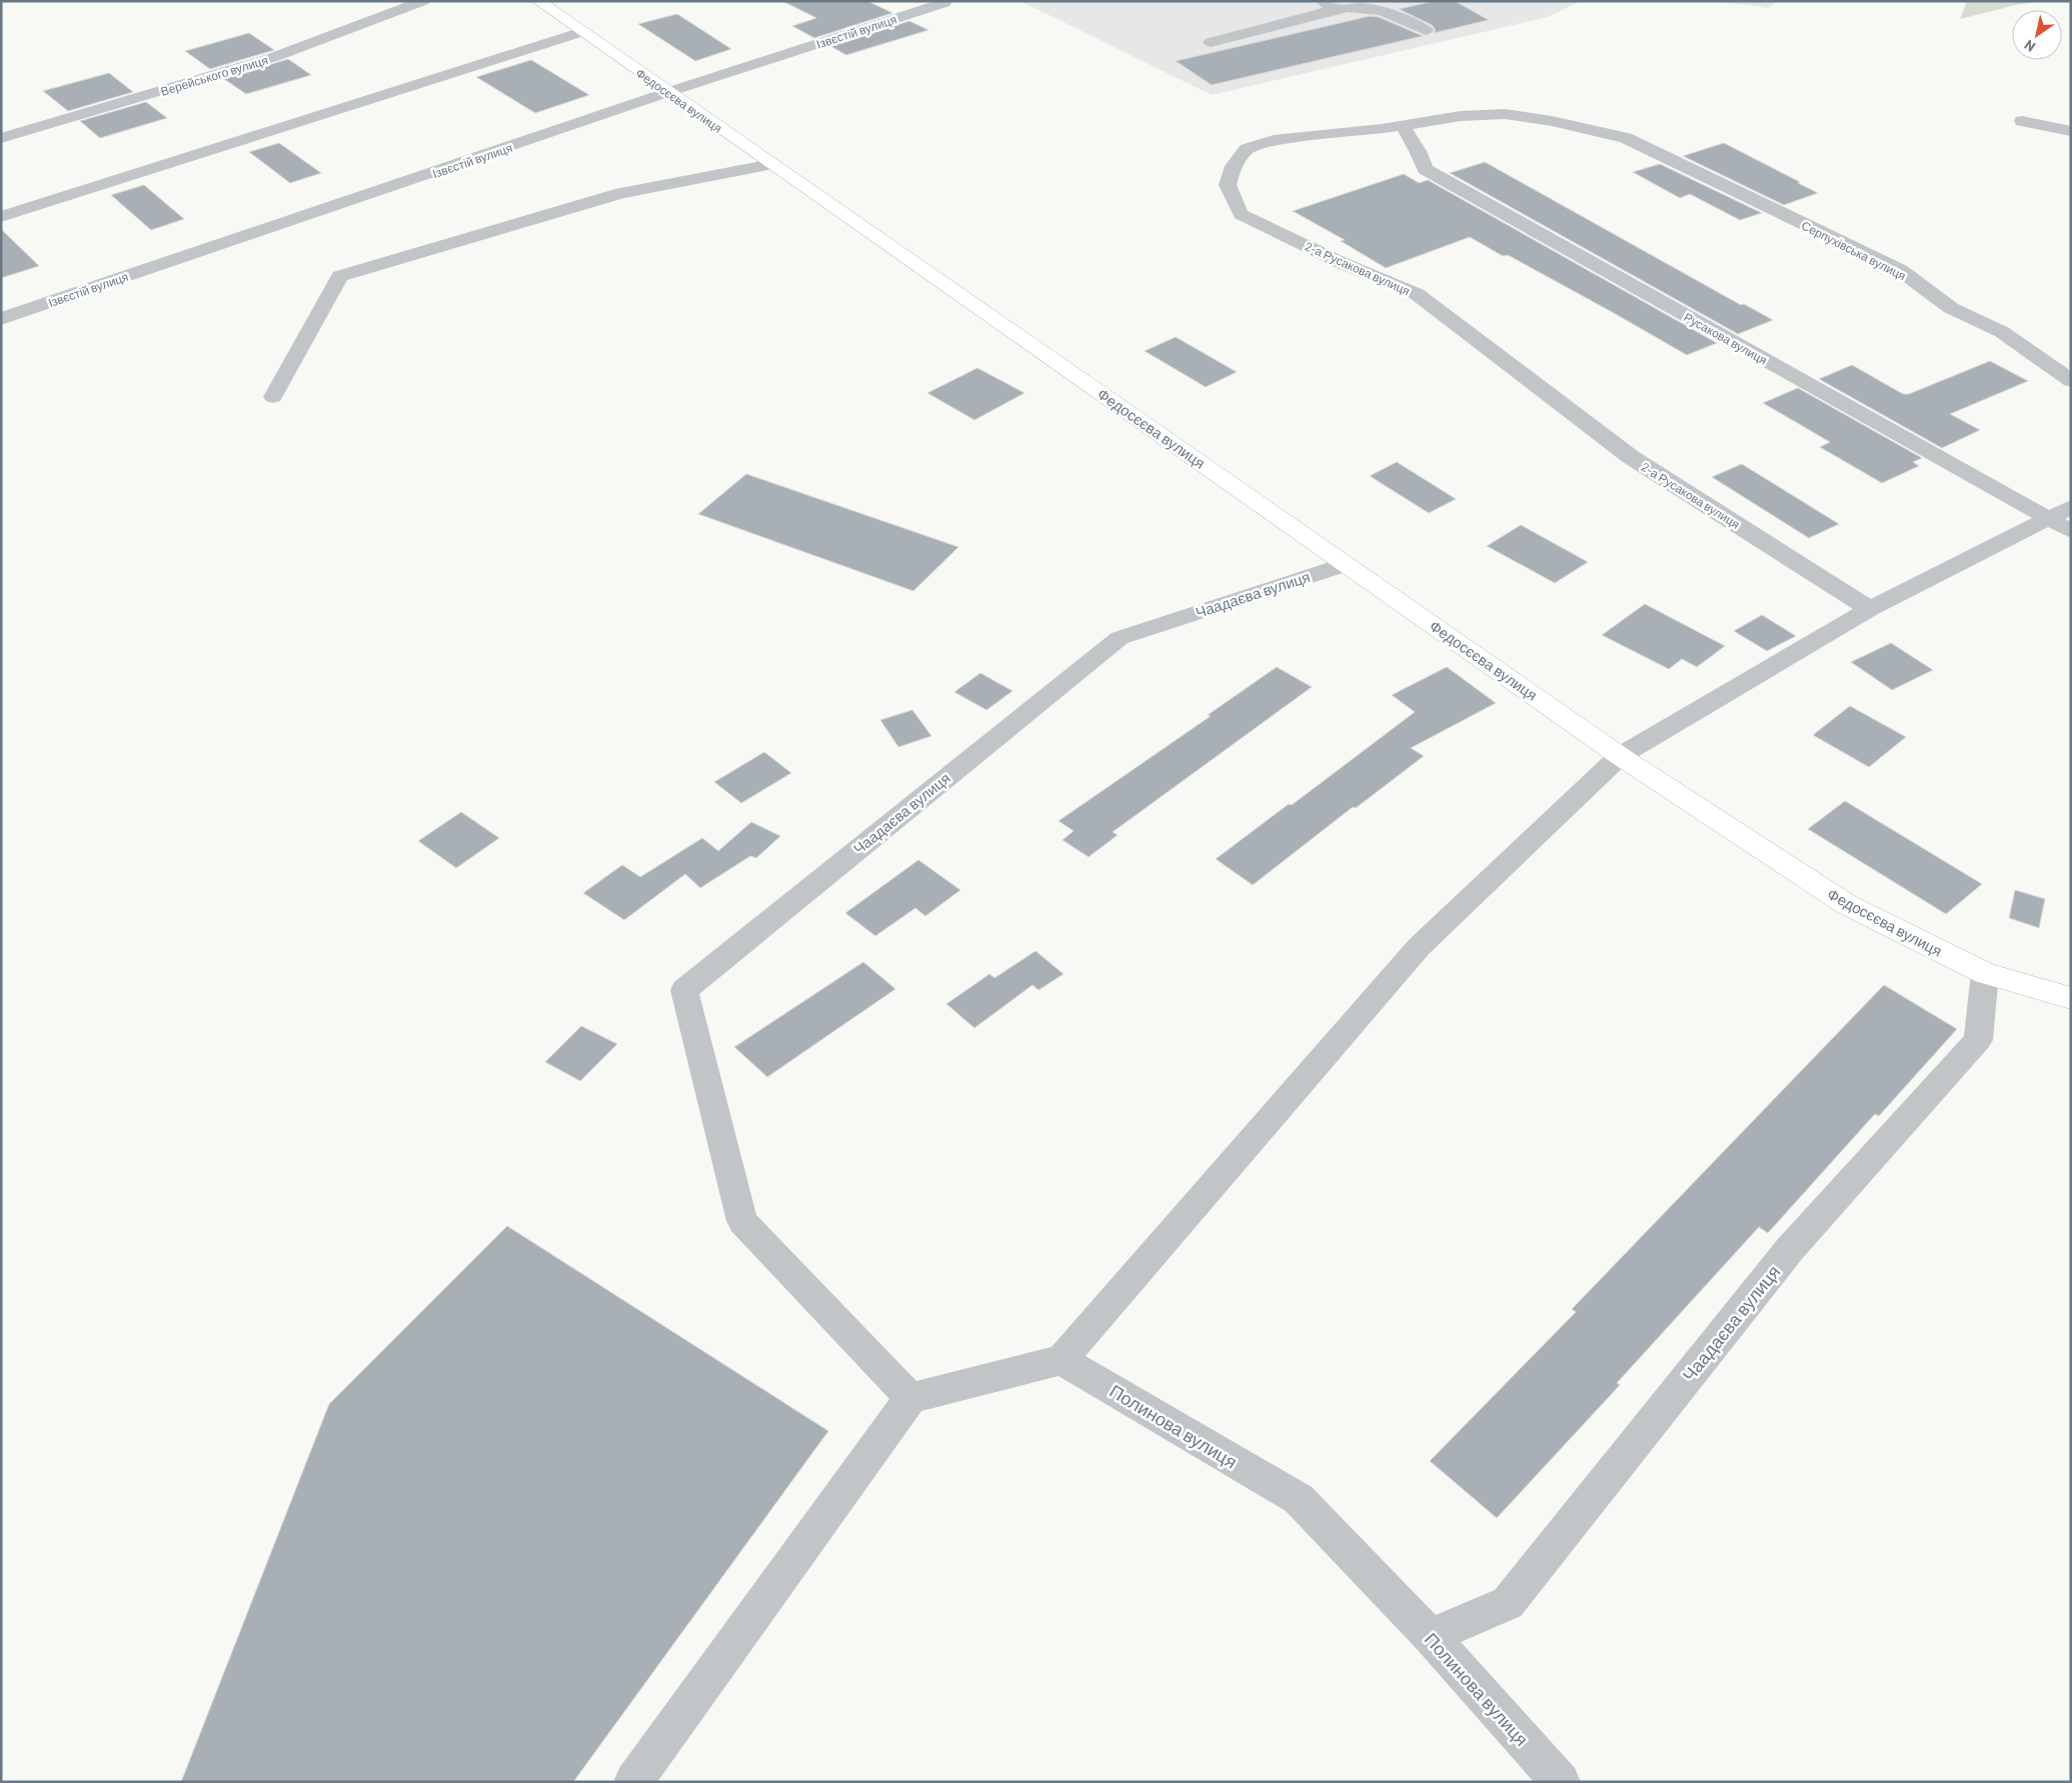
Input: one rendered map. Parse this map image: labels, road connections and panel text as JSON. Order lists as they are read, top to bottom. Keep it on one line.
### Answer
{"streets":{"main road":["Федосєєва вулиця"],"street":["Ізвєстій вулиця","Верейського вулиця","Серпухівська вулиця","2-а Русакова вулиця","Русакова вулиця","Чаадаєва вулиця","Полинова вулиця"]},"crossings":[["Ізвєстій вулиця","Федосєєва вулиця"],["Федосєєва вулиця","Чаадаєва вулиця"],["Серпухівська вулиця","2-а Русакова вулиця"],["2-а Русакова вулиця","Русакова вулиця"],["Чаадаєва вулиця","Полинова вулиця"]],"north":"bottom left"}
